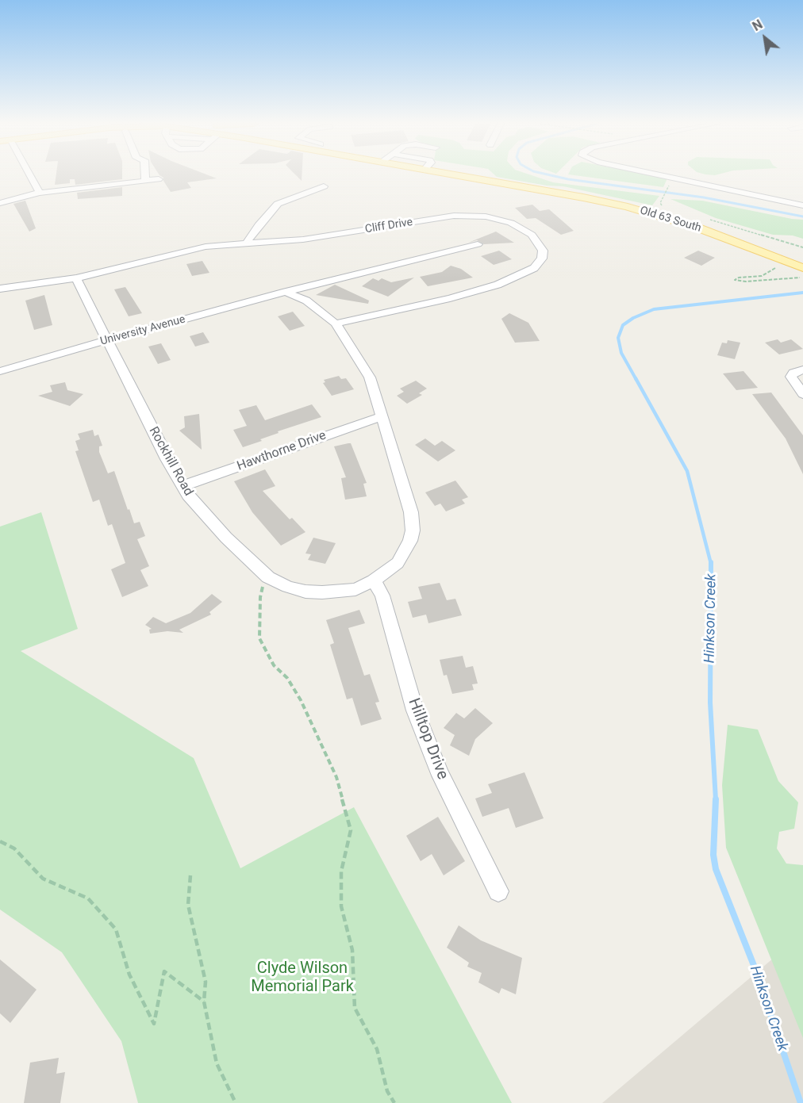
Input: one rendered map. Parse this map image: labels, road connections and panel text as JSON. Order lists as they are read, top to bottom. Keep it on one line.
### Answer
{"streets":{"main road":["Old 63 South"],"street":["Cliff Drive","University Avenue","Hawthorne Drive","Rockhill Road","Hilltop Drive"]},"crossings":[["Cliff Drive","Rockhill Road"],["University Avenue","Rockhill Road"],["Hawthorne Drive","Rockhill Road"],["Rockhill Road","Hilltop Drive"]],"water":["Hinkson Creek"],"parks":["Clyde Wilson Memorial Park"],"north":"top left"}
